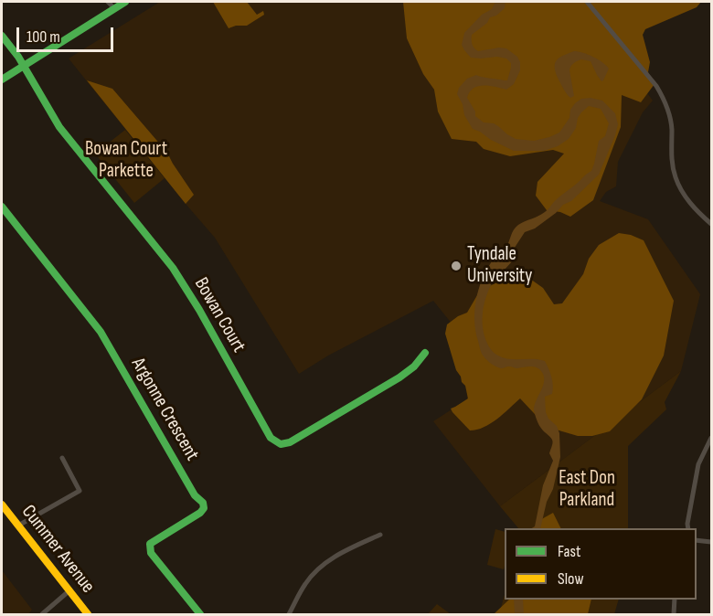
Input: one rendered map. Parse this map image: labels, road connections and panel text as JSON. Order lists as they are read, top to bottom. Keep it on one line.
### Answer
{"streets":{"street":["Bowan Court","Argonne Crescent","Cummer Avenue"]},"parks":["Bowan Court Parkette","East Don Parkland"],"places":["Tyndale University"],"legend":["Fast","Slow"],"scale_bar":"100 m"}
